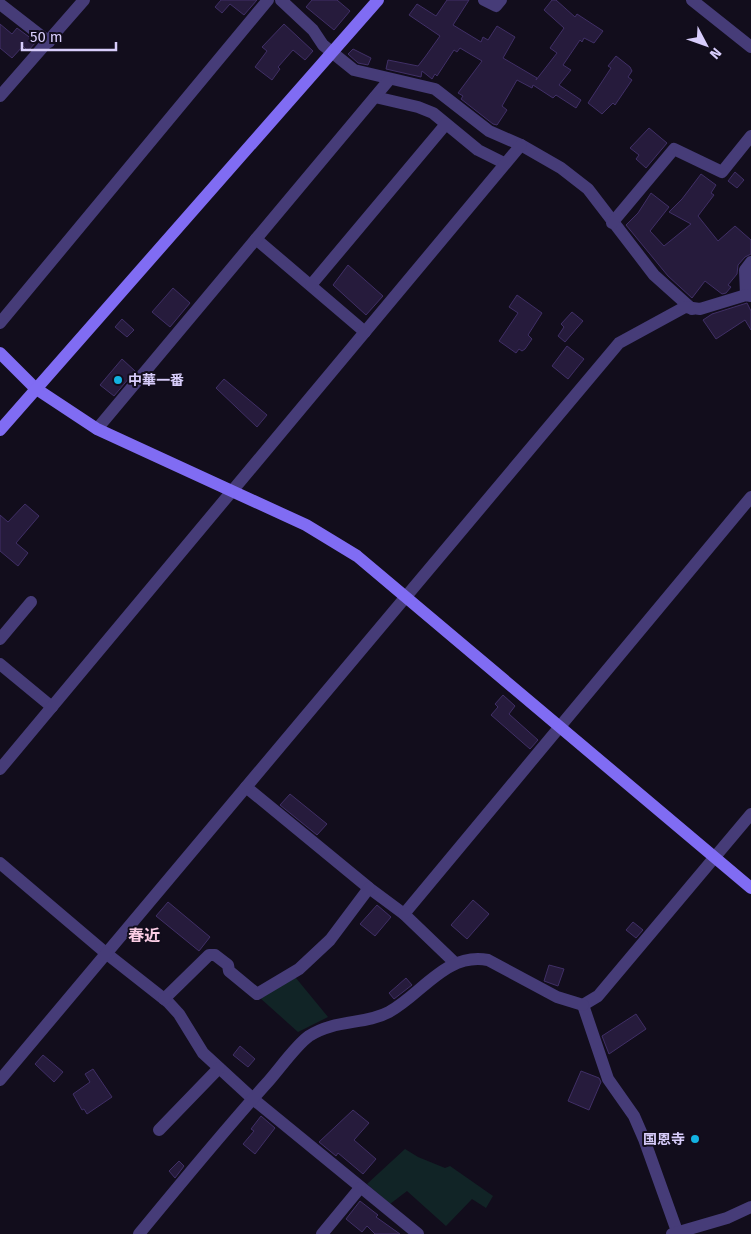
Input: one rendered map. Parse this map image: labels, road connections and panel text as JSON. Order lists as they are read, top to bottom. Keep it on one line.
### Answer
{"districts":["春近"],"places":["中華一番","国恩寺"],"scale_bar":"50 m","north":"bottom right"}
